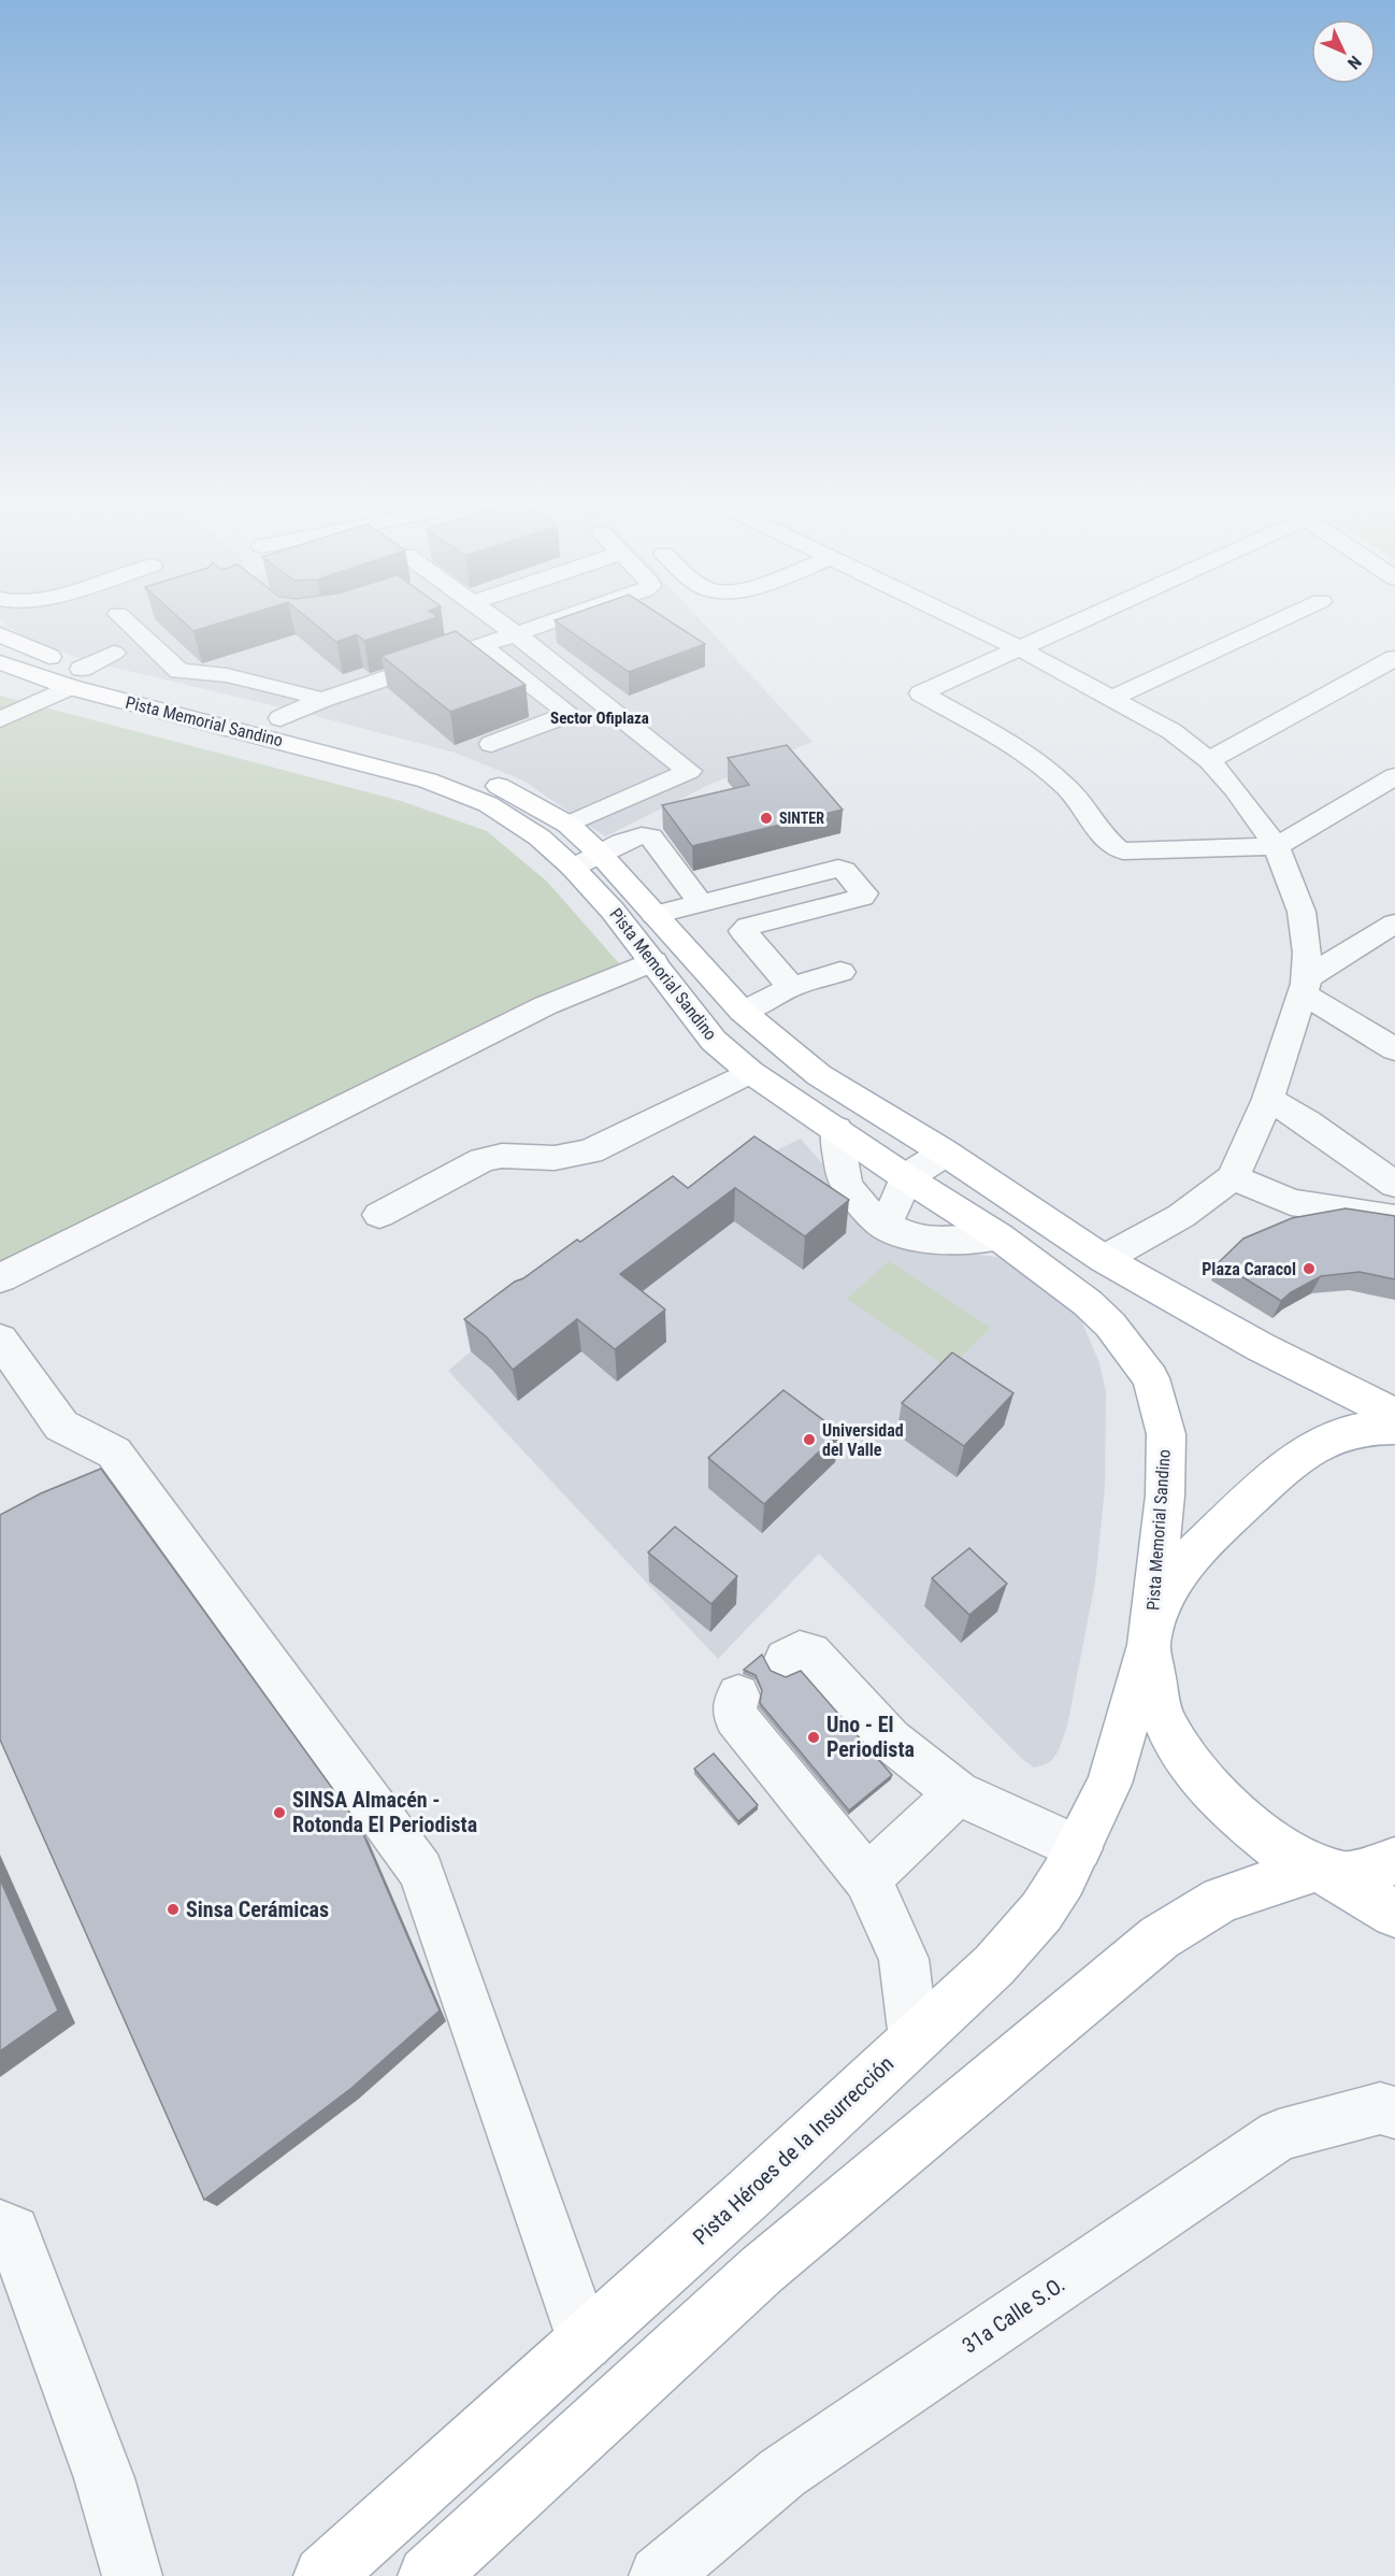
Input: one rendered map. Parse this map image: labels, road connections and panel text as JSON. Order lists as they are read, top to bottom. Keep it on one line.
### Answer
{"streets":{"main road":["Pista Memorial Sandino","Pista Héroes de la Insurrección"],"street":["31a Calle S.O."]},"crossings":[["Pista Memorial Sandino","Pista Héroes de la Insurrección"]],"districts":["Sector Ofiplaza"],"places":["SINTER","Plaza Caracol","Universidad del Valle","Uno - El Periodista","SINSA Almacén - Rotonda El Periodista","Sinsa Cerámicas"],"north":"bottom right"}
